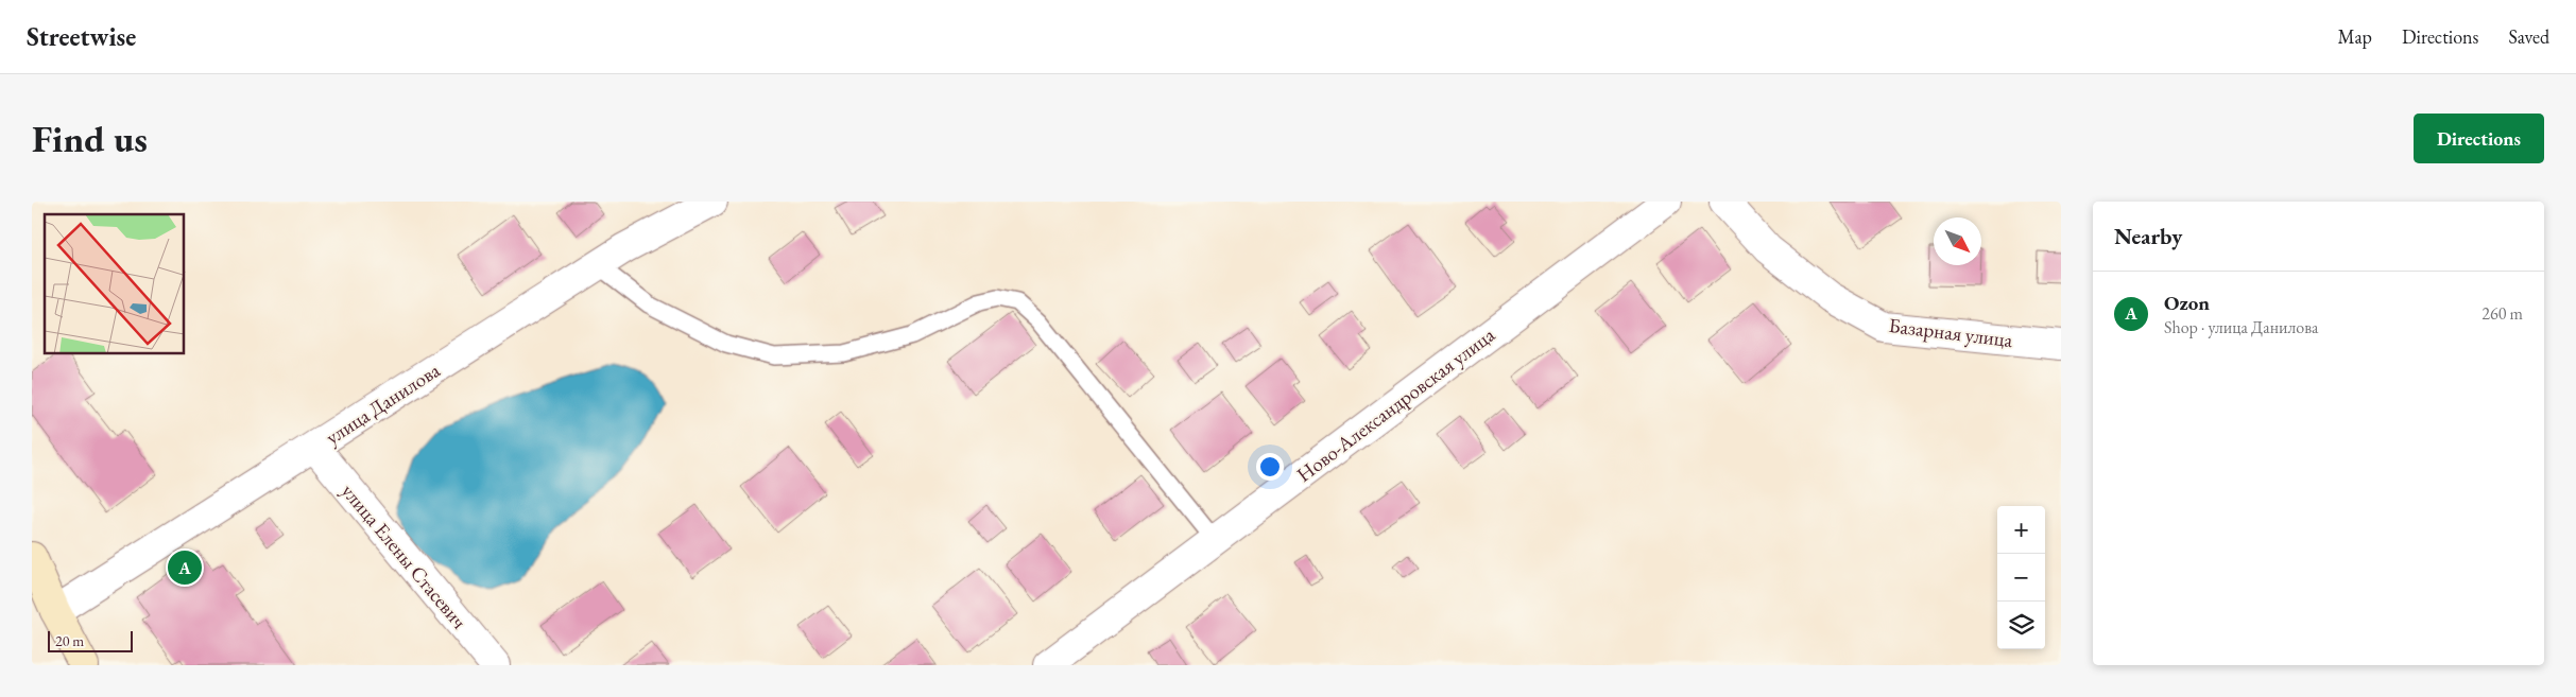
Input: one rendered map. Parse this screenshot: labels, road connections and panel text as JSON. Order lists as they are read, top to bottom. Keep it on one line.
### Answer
{"streets":{"street":["Базарная улица","улица Данилова","Ново-Александровская улица","улица Елены Стасевич"]},"crossings":[["улица Данилова","улица Елены Стасевич"]],"scale_bar":"20 m","north":"bottom right","page":{"header":"Streetwise","nav":["Map","Directions","Saved"],"buttons":"Directions","title":"Find us","heading":"Nearby","list":[{"mark":"A","name":"Ozon","note":"Shop · улица Данилова","value":"260 m"}],"map_buttons":["+","−"],"pins":"A","scale":"20 m"}}
